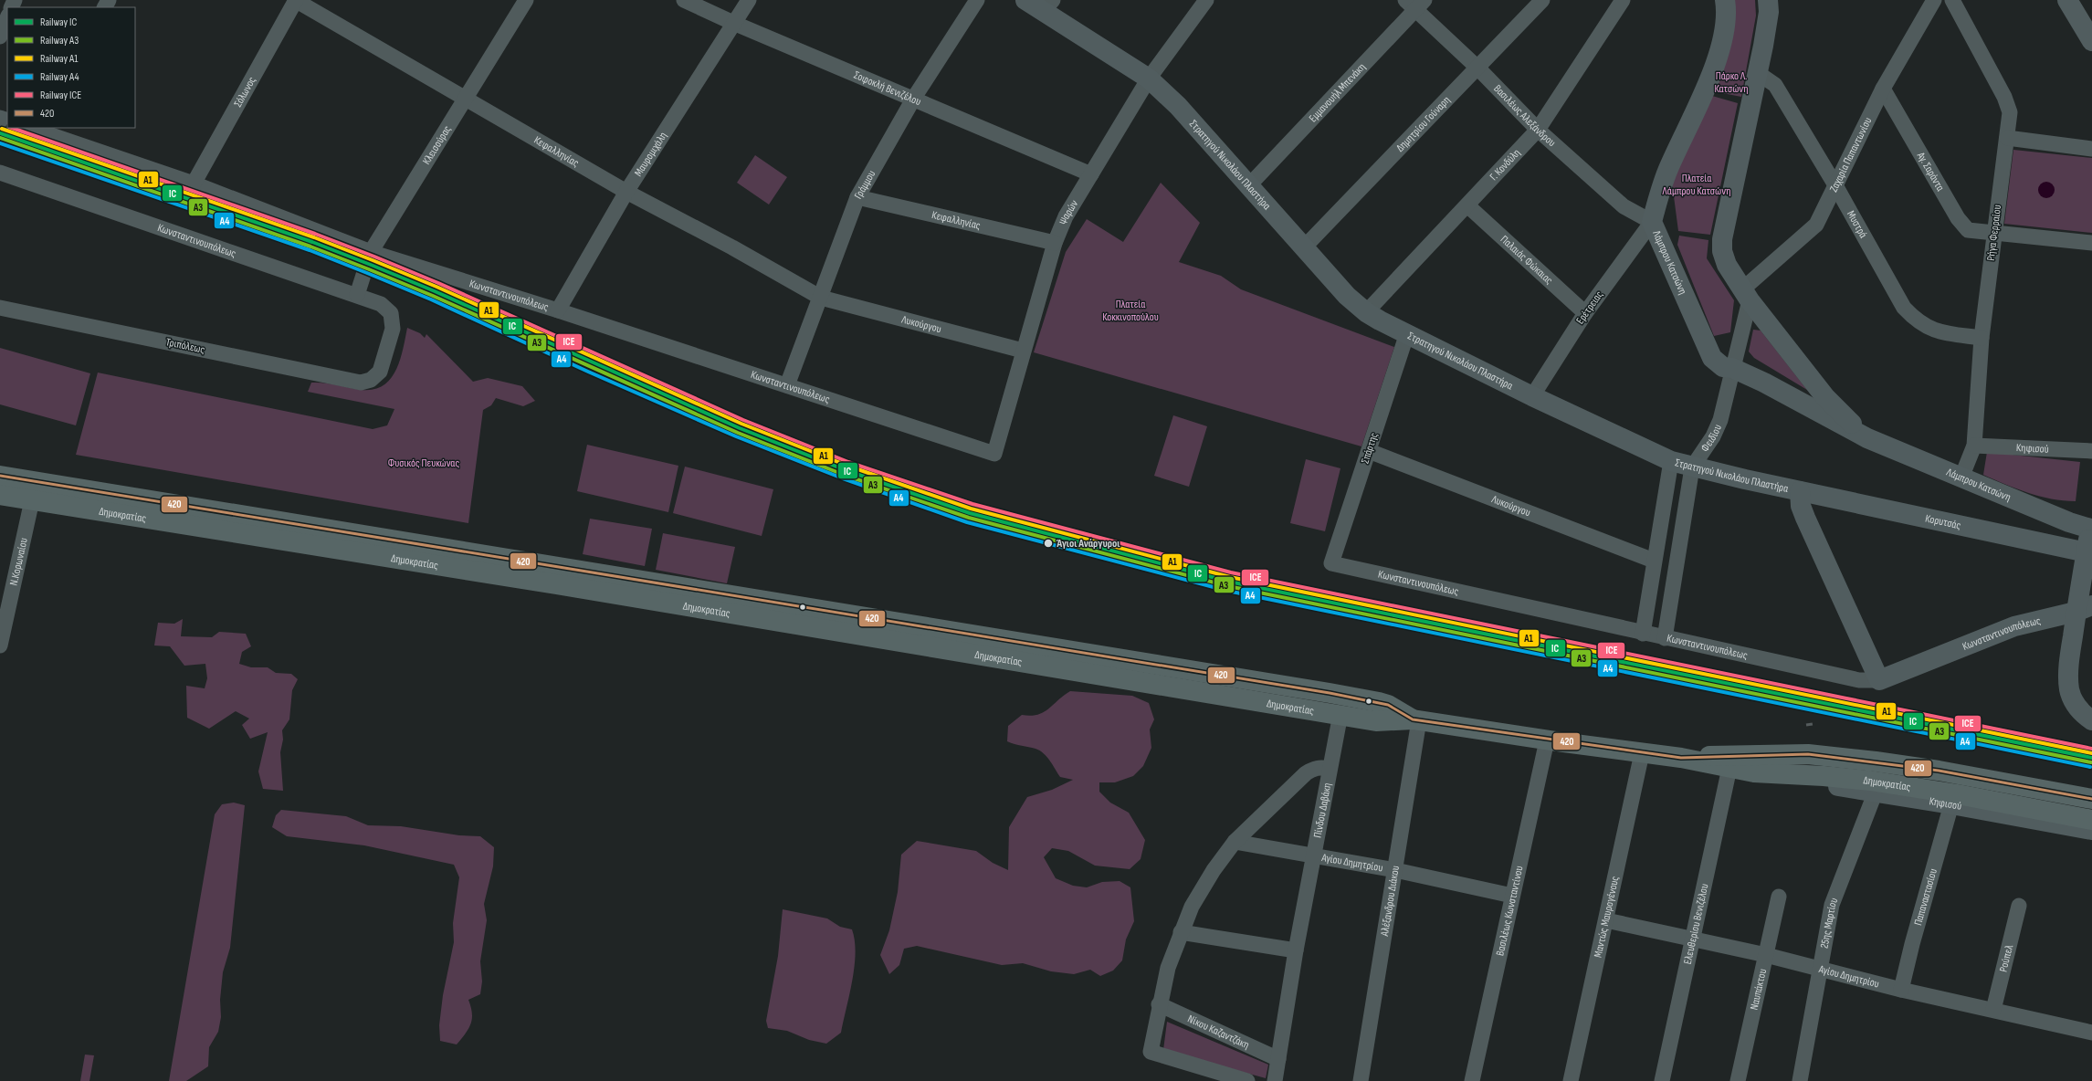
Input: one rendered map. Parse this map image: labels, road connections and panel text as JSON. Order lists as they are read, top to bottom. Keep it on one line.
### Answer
{"streets":{"main road":["Δημοκρατίας"],"street":["Σοφοκλή Βενιζέλου","Σόλωνος","Εμμανουήλ Μπενάκη","Βασιλέως Αλεξάνδρου","Δημητρίου Γούναρη","Κλεισούρας","Κεφαλληνίας","Μαυρομιχάλη","Ζαχαρία Παπαντωνίου","Στρατηγού Νικολάου Πλαστήρα","Γ. Κονδύλη","Αγ. Σαράντα","Γράμμου","Ψαρών","Μυστρά","Ρήγα Φερραίου","Κωνσταντινουπόλεως","Παλαιάς Φώκαιας","Λάμπρου Κατσώνη","Ερέτρειας","Λυκούργου","Τριπόλεως","Φειδίου","Σπάρτης","Κηφισού","Κορυτσάς","Ν.Κορωναίου","Πίνδου Δαβάκη","Αγίου Δημητρίου","Παπαναστασίου","Αλέξανδρου Διάκου","Βασιλέως Κωνσταντίνου","Μαντώς Μαυρογένους","25ης Μαρτίου","Ελευθερίου Βενιζέλου","Ρούπελ","Ναυπάκτου","Νίκου Καζαντζάκη"]},"crossings":[["Σοφοκλή Βενιζέλου","Μαυρομιχάλη"],["Σοφοκλή Βενιζέλου","Γράμμου"],["Σοφοκλή Βενιζέλου","Ψαρών"],["Σόλωνος","Κεφαλληνίας"],["Σόλωνος","Κωνσταντινουπόλεως"],["Εμμανουήλ Μπενάκη","Βασιλέως Αλεξάνδρου"],["Εμμανουήλ Μπενάκη","Στρατηγού Νικολάου Πλαστήρα"],["Βασιλέως Αλεξάνδρου","Δημητρίου Γούναρη"],["Βασιλέως Αλεξάνδρου","Γ. Κονδύλη"],["Βασιλέως Αλεξάνδρου","Λάμπρου Κατσώνη"],["Βασιλέως Αλεξάνδρου","Ερέτρειας"],["Δημητρίου Γούναρη","Στρατηγού Νικολάου Πλαστήρα"],["Κλεισούρας","Κεφαλληνίας"],["Κλεισούρας","Κωνσταντινουπόλεως"],["Κεφαλληνίας","Μαυρομιχάλη"],["Κεφαλληνίας","Γράμμου"],["Κεφαλληνίας","Ψαρών"],["Κεφαλληνίας","Λυκούργου"],["Μαυρομιχάλη","Κωνσταντινουπόλεως"],["Ζαχαρία Παπαντωνίου","Αγ. Σαράντα"],["Ζαχαρία Παπαντωνίου","Μυστρά"],["Ζαχαρία Παπαντωνίου","Λάμπρου Κατσώνη"],["Ζαχαρία Παπαντωνίου","Φειδίου"],["Στρατηγού Νικολάου Πλαστήρα","Γ. Κονδύλη"],["Στρατηγού Νικολάου Πλαστήρα","Ψαρών"],["Στρατηγού Νικολάου Πλαστήρα","Κωνσταντινουπόλεως"],["Στρατηγού Νικολάου Πλαστήρα","Ερέτρειας"],["Στρατηγού Νικολάου Πλαστήρα","Φειδίου"],["Στρατηγού Νικολάου Πλαστήρα","Σπάρτης"],["Στρατηγού Νικολάου Πλαστήρα","Κορυτσάς"],["Γ. Κονδύλη","Παλαιάς Φώκαιας"],["Αγ. Σαράντα","Ρήγα Φερραίου"],["Γράμμου","Κωνσταντινουπόλεως"],["Γράμμου","Λυκούργου"],["Ψαρών","Κωνσταντινουπόλεως"],["Ψαρών","Λυκούργου"],["Μυστρά","Ρήγα Φερραίου"],["Μυστρά","Λάμπρου Κατσώνη"],["Ρήγα Φερραίου","Λάμπρου Κατσώνη"],["Ρήγα Φερραίου","Κηφισού"],["Κωνσταντινουπόλεως","Τριπόλεως"],["Κωνσταντινουπόλεως","Φειδίου"],["Κωνσταντινουπόλεως","Σπάρτης"],["Παλαιάς Φώκαιας","Ερέτρειας"],["Λάμπρου Κατσώνη","Ερέτρειας"],["Λάμπρου Κατσώνη","Φειδίου"],["Λυκούργου","Σπάρτης"],["Κηφισού","Δημοκρατίας"],["Κηφισού","Παπαναστασίου"],["Κηφισού","25ης Μαρτίου"],["Δημοκρατίας","Ν.Κορωναίου"],["Δημοκρατίας","Πίνδου Δαβάκη"],["Δημοκρατίας","Αλέξανδρου Διάκου"],["Δημοκρατίας","Βασιλέως Κωνσταντίνου"],["Δημοκρατίας","Μαντώς Μαυρογένους"],["Δημοκρατίας","Ελευθερίου Βενιζέλου"],["Πίνδου Δαβάκη","Αγίου Δημητρίου"],["Πίνδου Δαβάκη","Νίκου Καζαντζάκη"],["Αγίου Δημητρίου","Παπαναστασίου"],["Αγίου Δημητρίου","Αλέξανδρου Διάκου"],["Αγίου Δημητρίου","Βασιλέως Κωνσταντίνου"],["Αγίου Δημητρίου","Μαντώς Μαυρογένους"],["Αγίου Δημητρίου","25ης Μαρτίου"],["Αγίου Δημητρίου","Ελευθερίου Βενιζέλου"],["Αγίου Δημητρίου","Ρούπελ"],["Αγίου Δημητρίου","Ναυπάκτου"]],"parks":["Πάρκο Λ. Κατσώνη","Πλατεία Λάμπρου Κατσώνη","Πλατεία Κοκκινοπούλου","Φυσικός Πευκώνας"],"places":["Άγιοι Ανάργυροι"],"lines":["rail line ICE","rail line A1","rail line IC","rail line A3","rail line A4","transit line 420"],"legend":["Railway IC","Railway A3","Railway A1","Railway A4","Railway ICE","420"]}
